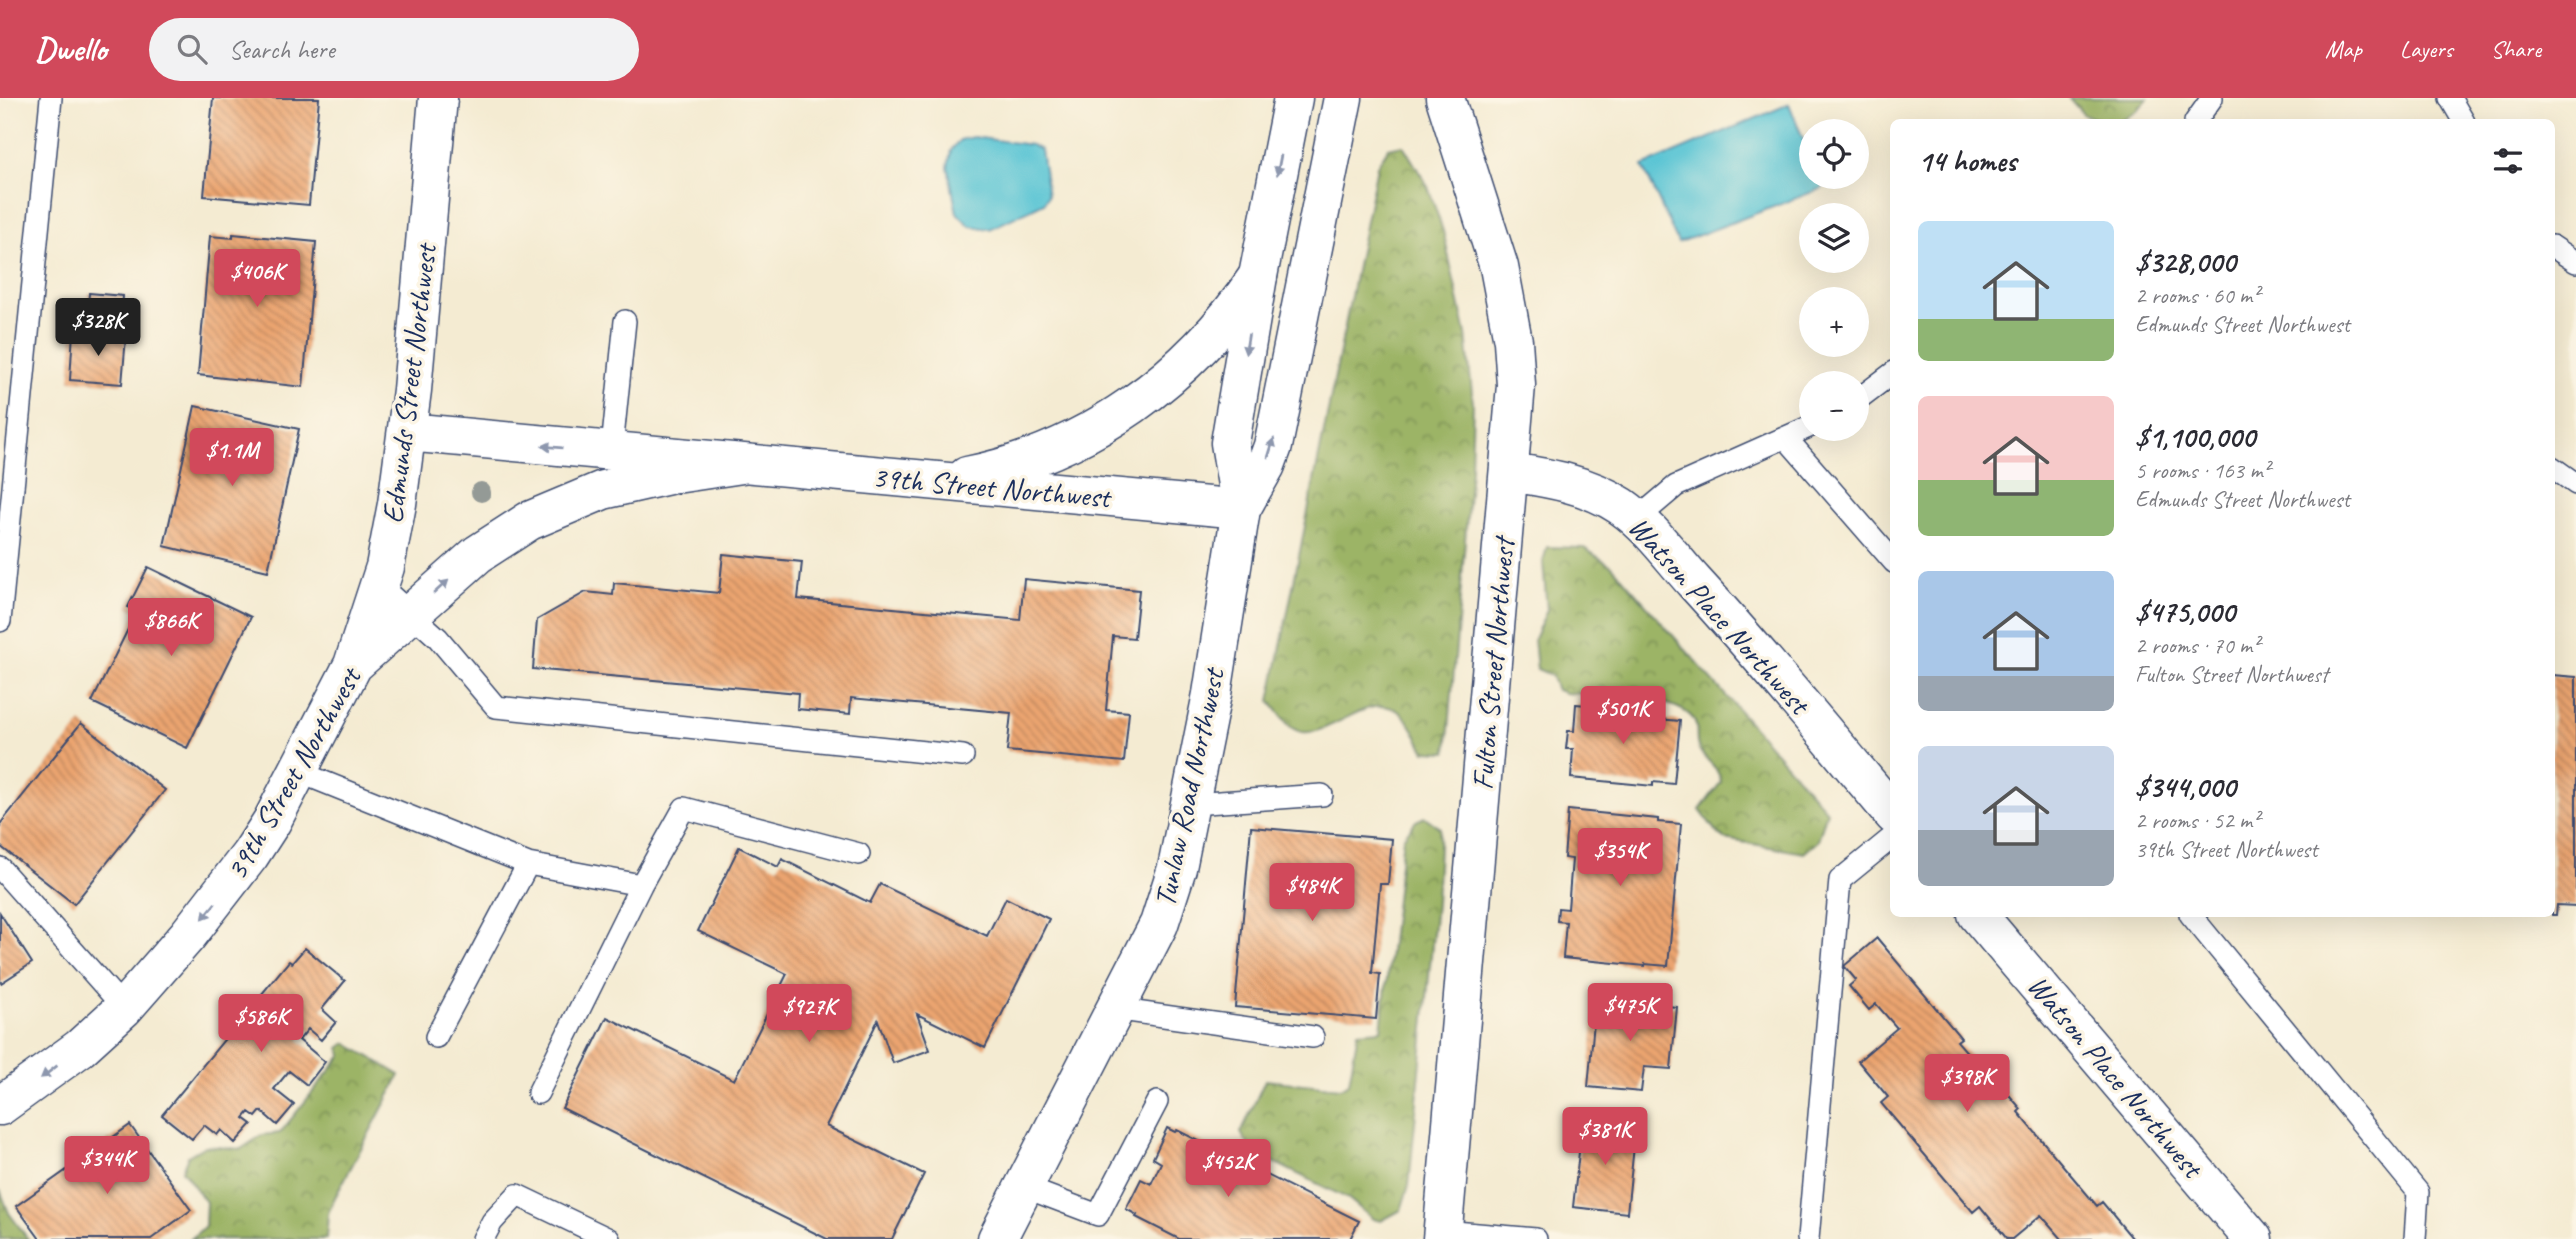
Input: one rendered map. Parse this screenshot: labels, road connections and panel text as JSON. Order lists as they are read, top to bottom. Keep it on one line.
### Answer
{"streets":{"street":["Edmunds Street Northwest","39th Street Northwest","Watson Place Northwest","Fulton Street Northwest","Tunlaw Road Northwest"]},"crossings":[["Edmunds Street Northwest","39th Street Northwest"],["39th Street Northwest","Tunlaw Road Northwest"],["Watson Place Northwest","Fulton Street Northwest"]],"page":{"header":"Dwello","search":"Search here","nav":["Map","Layers","Share"],"map_buttons":["+","−"],"heading":"14 homes","list":[{"name":"$328,000","note":"2 rooms · 60 m² · Edmunds Street Northwest"},{"name":"$1,100,000","note":"5 rooms · 163 m² · Edmunds Street Northwest"},{"name":"$475,000","note":"2 rooms · 70 m² · Fulton Street Northwest"},{"name":"$344,000","note":"2 rooms · 52 m² · 39th Street Northwest"}],"price":["$406K","$328K","$1.1M","$866K","$501K","$354K","$484K","$475K","$927K","$586K","$398K","$381K","$344K","$452K"]}}
